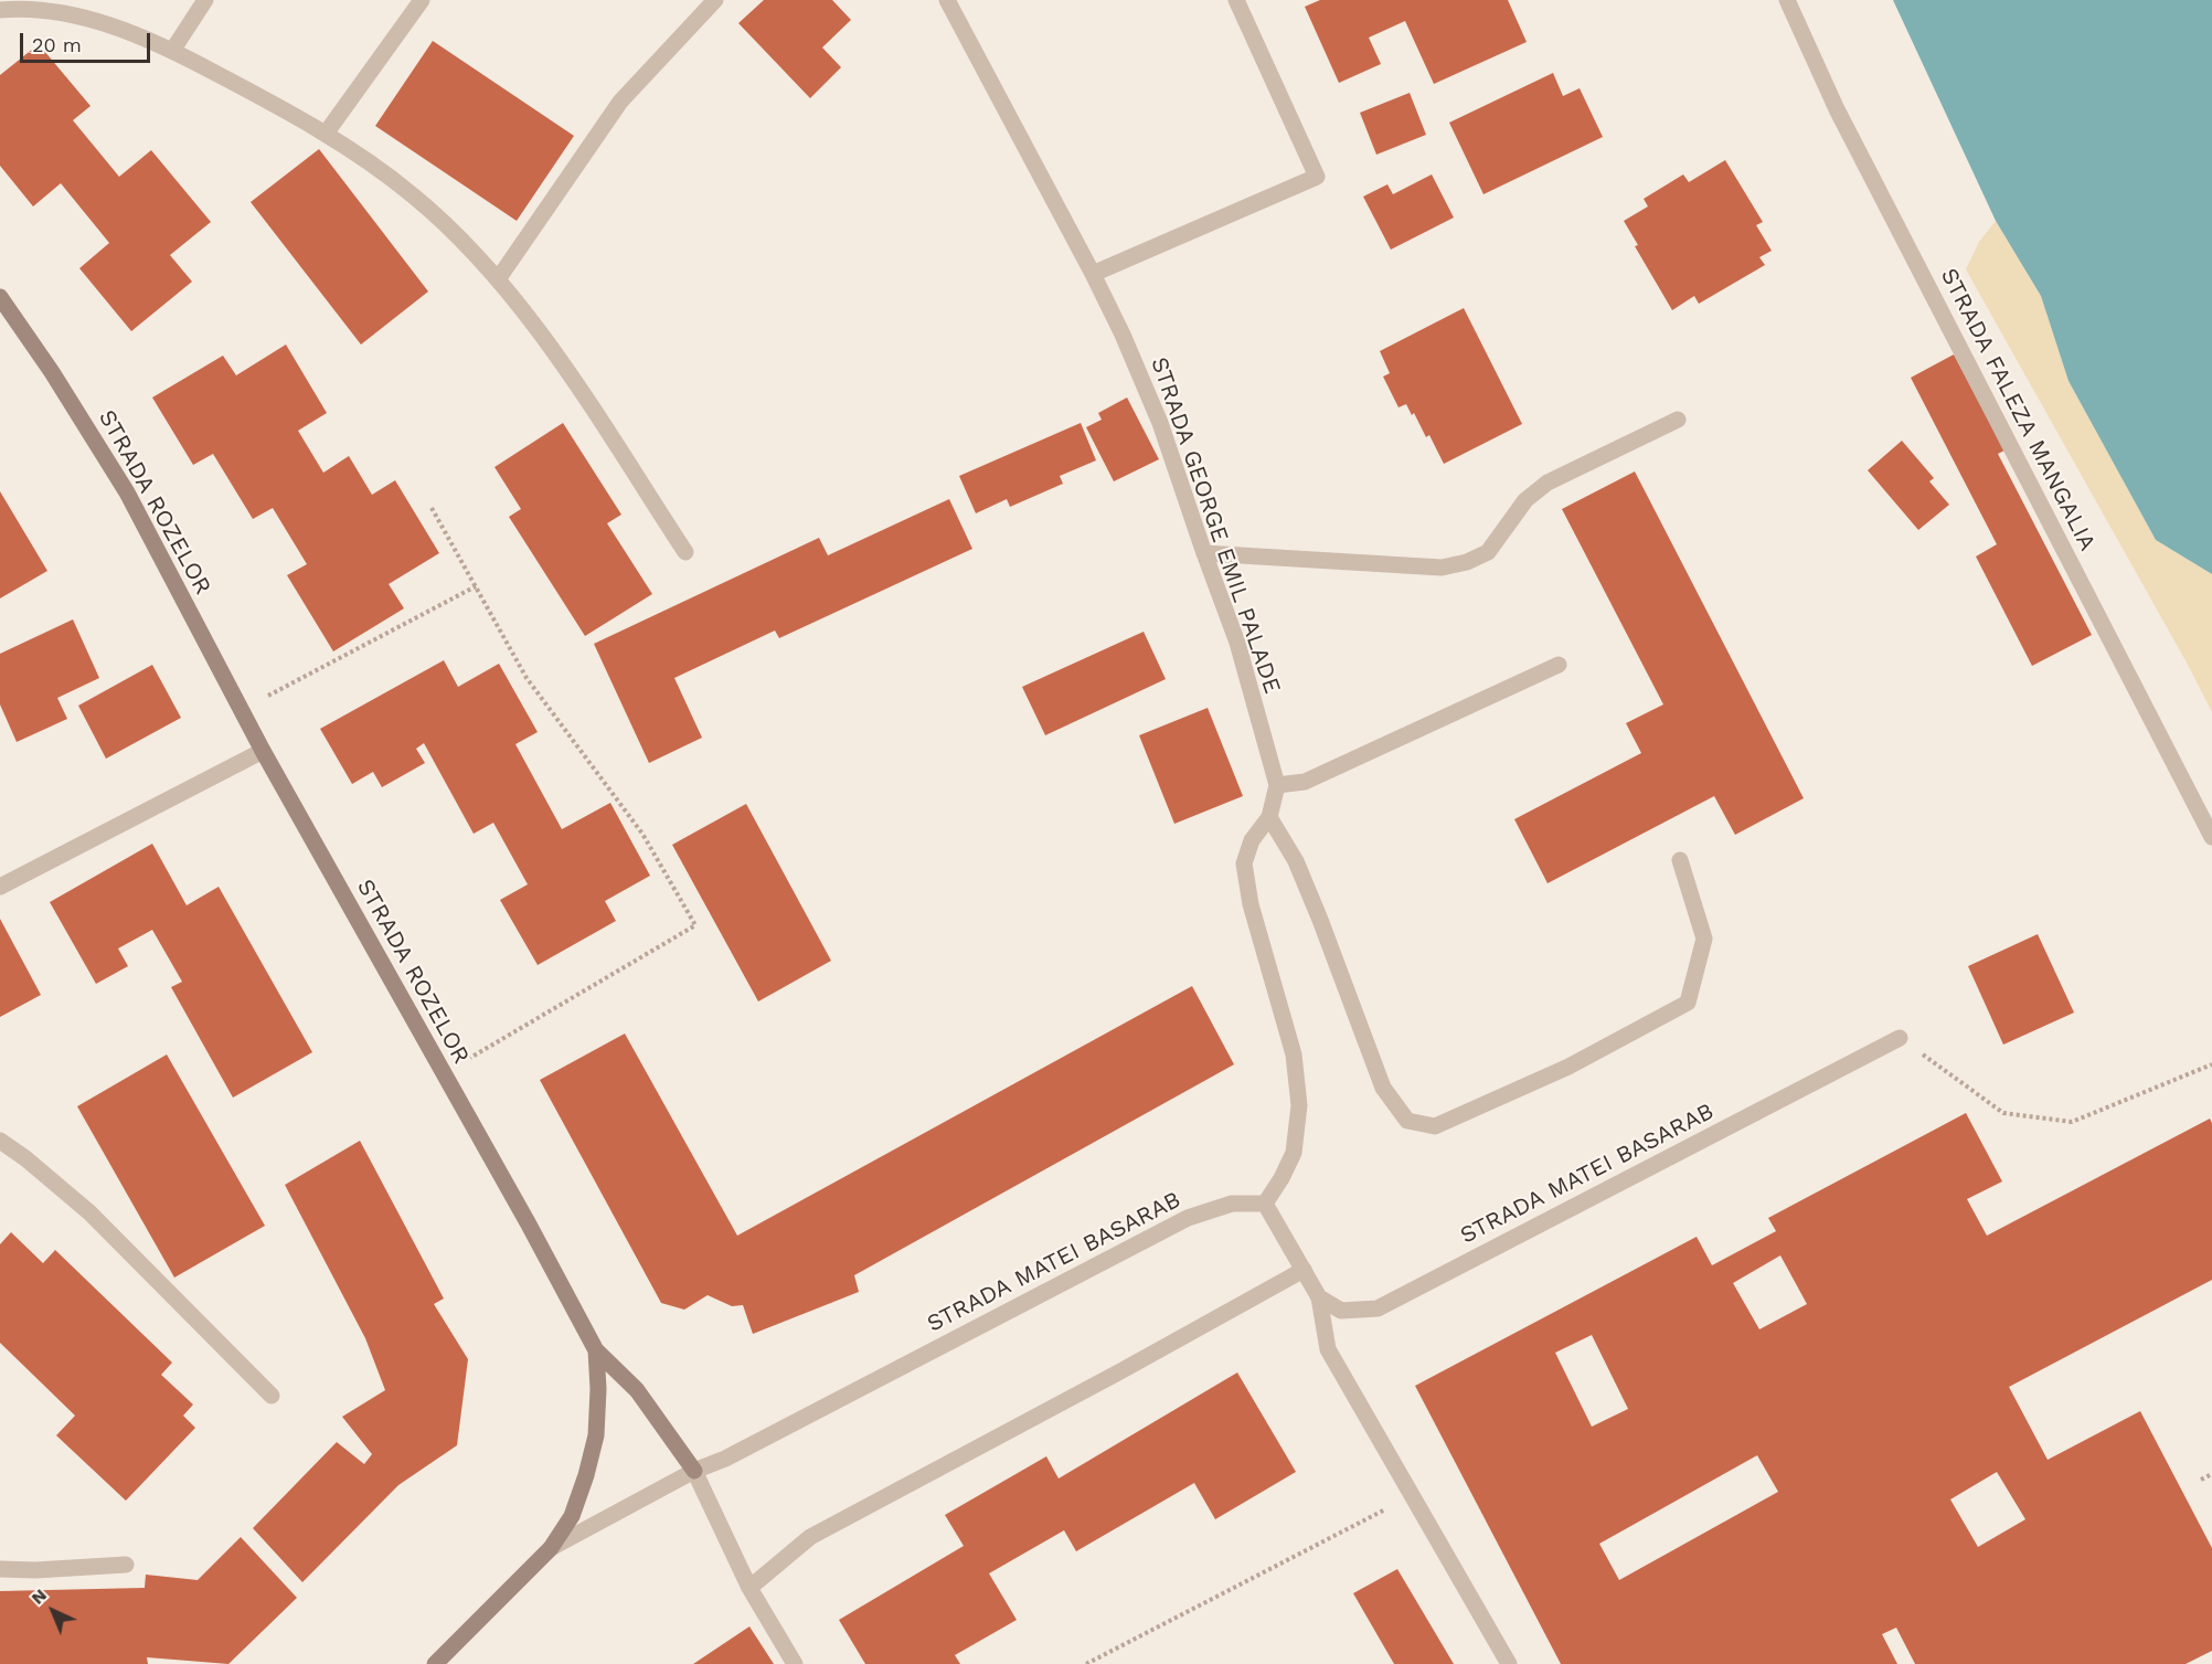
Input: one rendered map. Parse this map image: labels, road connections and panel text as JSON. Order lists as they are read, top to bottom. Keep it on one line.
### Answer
{"streets":{"street":["STRADA FALEZA MANGALIA","STRADA ROZELOR","STRADA GEORGE EMIL PALADE","STRADA MATEI BASARAB"]},"crossings":[["STRADA ROZELOR","STRADA MATEI BASARAB"],["STRADA GEORGE EMIL PALADE","STRADA MATEI BASARAB"]],"scale_bar":"20 m","north":"top left"}
